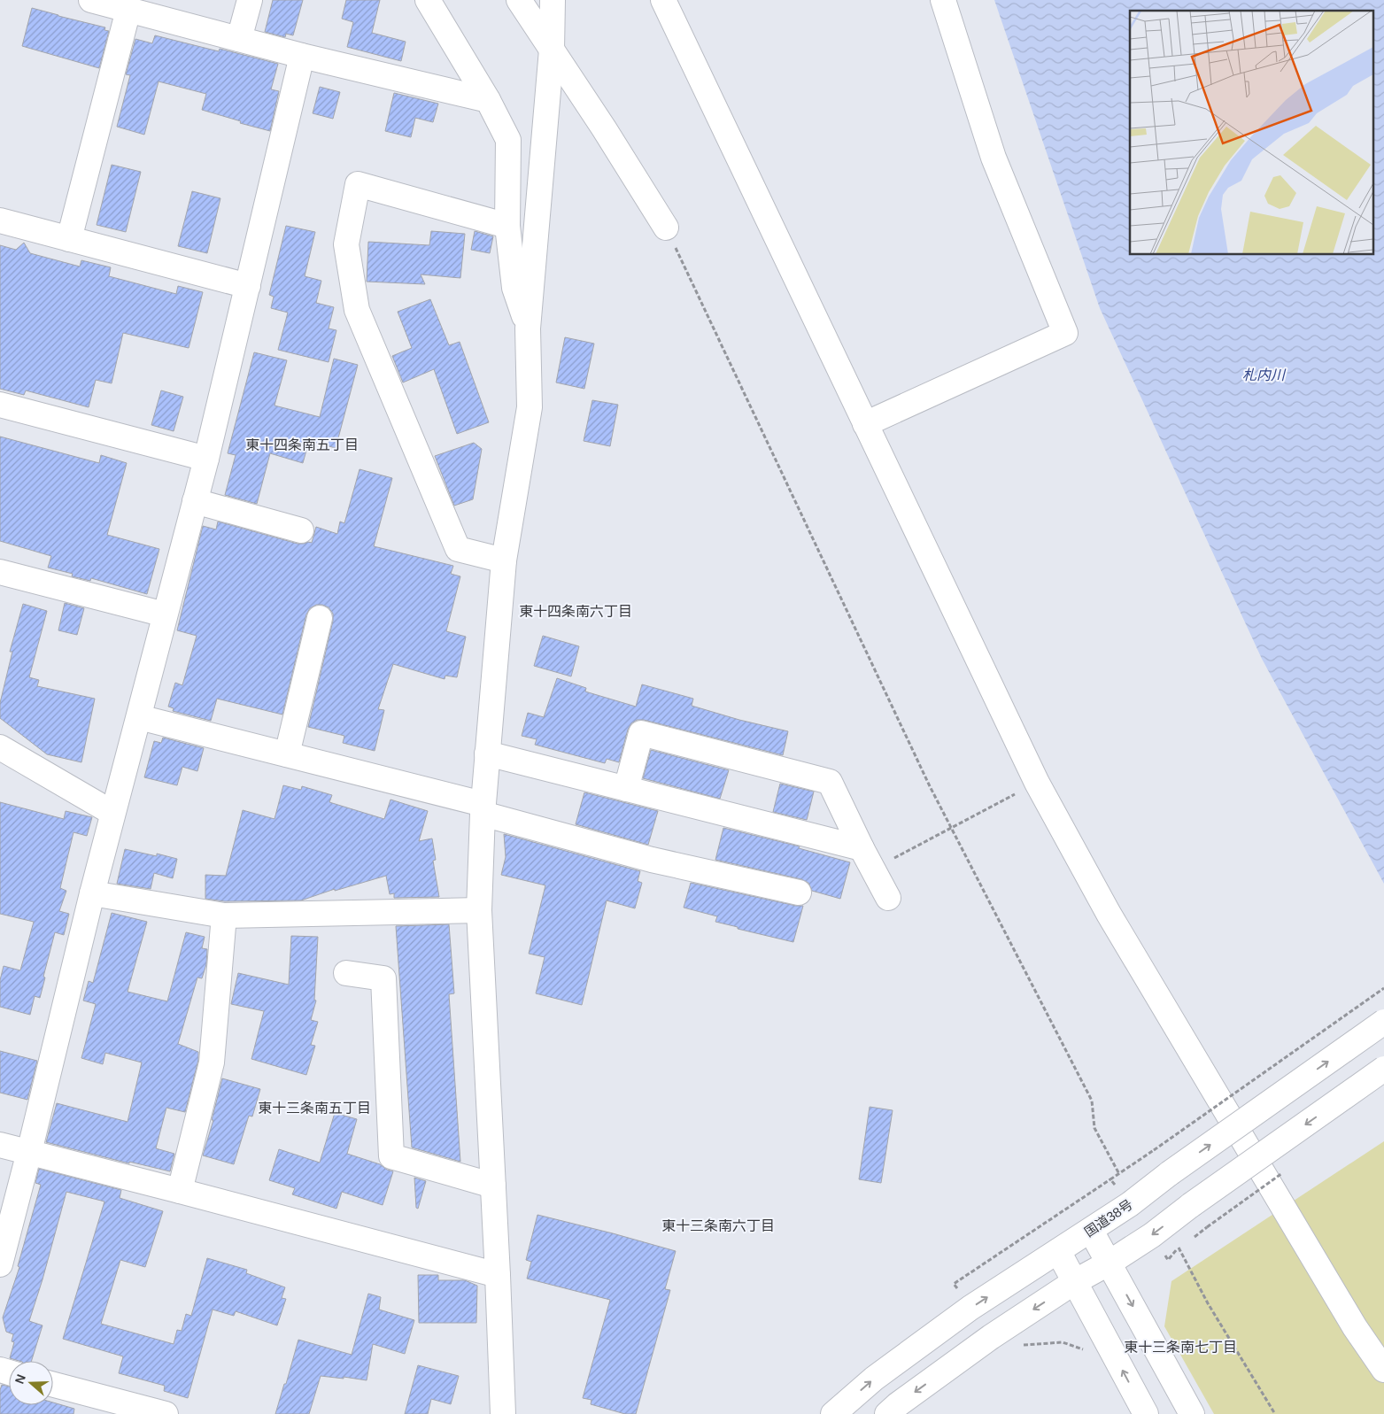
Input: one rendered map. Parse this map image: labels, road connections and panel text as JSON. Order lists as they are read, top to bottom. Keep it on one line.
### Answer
{"streets":{"main road":["国道38号"]},"districts":["東十四条南五丁目","東十四条南六丁目","東十三条南五丁目","東十三条南六丁目","東十三条南七丁目"],"water":["札内川"],"north":"left"}
